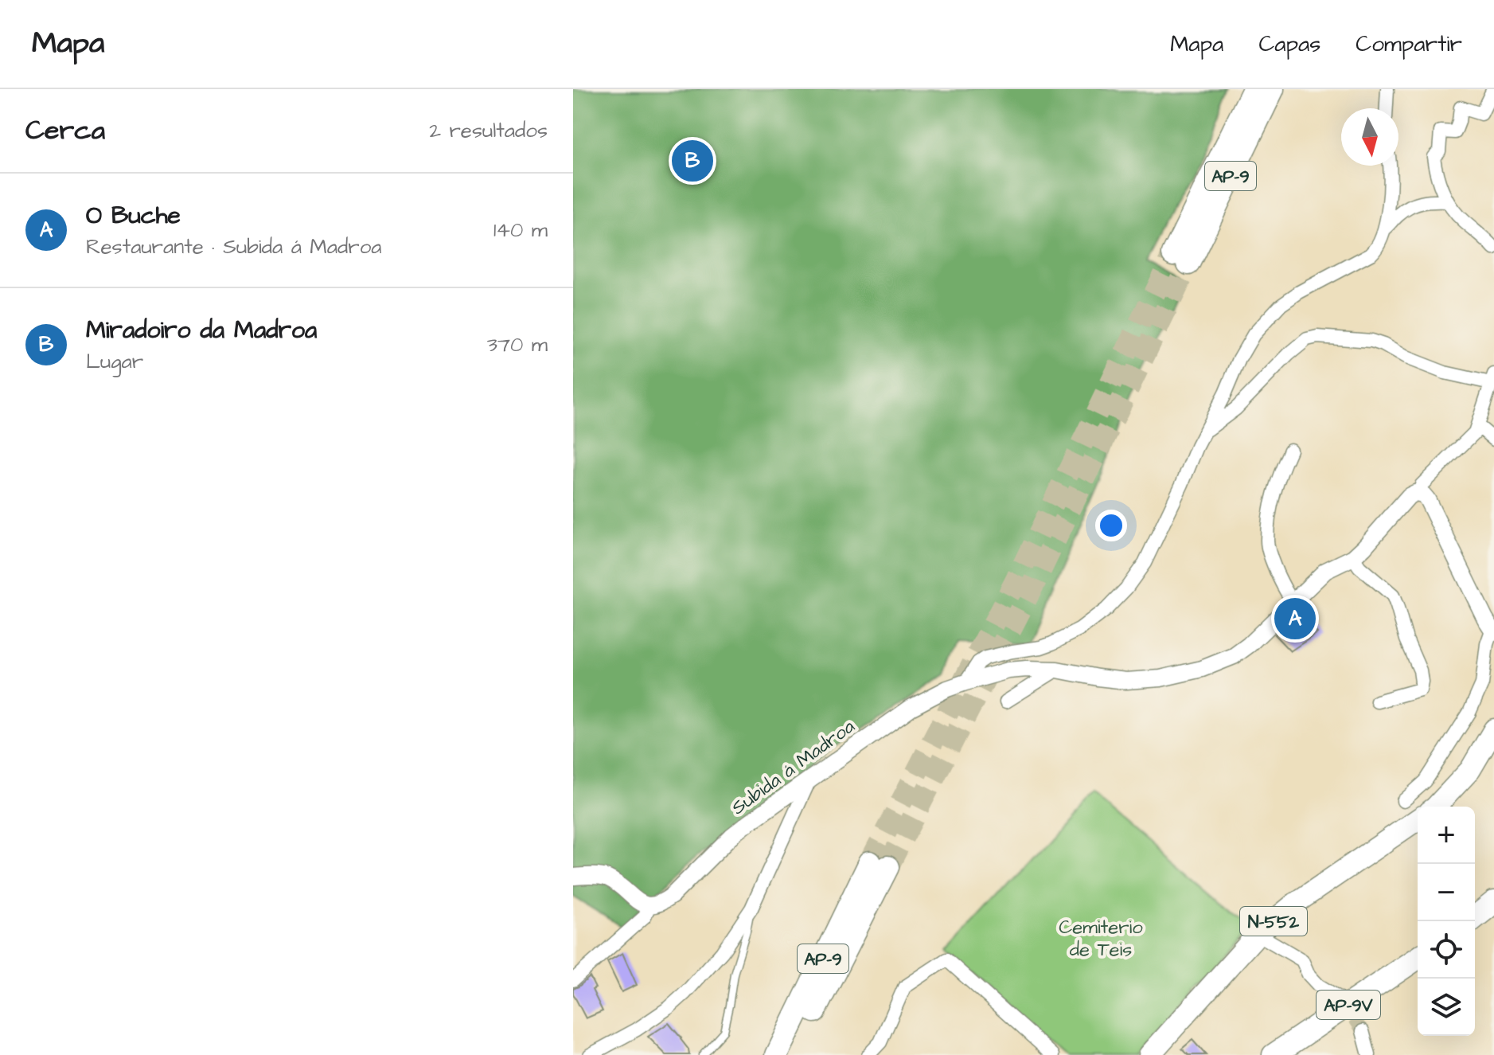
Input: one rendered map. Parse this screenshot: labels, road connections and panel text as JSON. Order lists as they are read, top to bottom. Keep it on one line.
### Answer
{"streets":{"highway":["AP-9","N-552","AP-9V"],"street":["Subida á Madroa"]},"parks":["Cemiterio de Teis"],"north":"bottom","page":{"header":"Mapa","nav":["Mapa","Capas","Compartir"],"heading":["Cerca","2 resultados"],"pins":["B","A"],"list":[{"mark":"A","name":"O Buche","note":"Restaurante · Subida á Madroa","value":"140 m"},{"mark":"B","name":"Miradoiro da Madroa","note":"Lugar","value":"370 m"}],"map_buttons":["+","−"]}}
